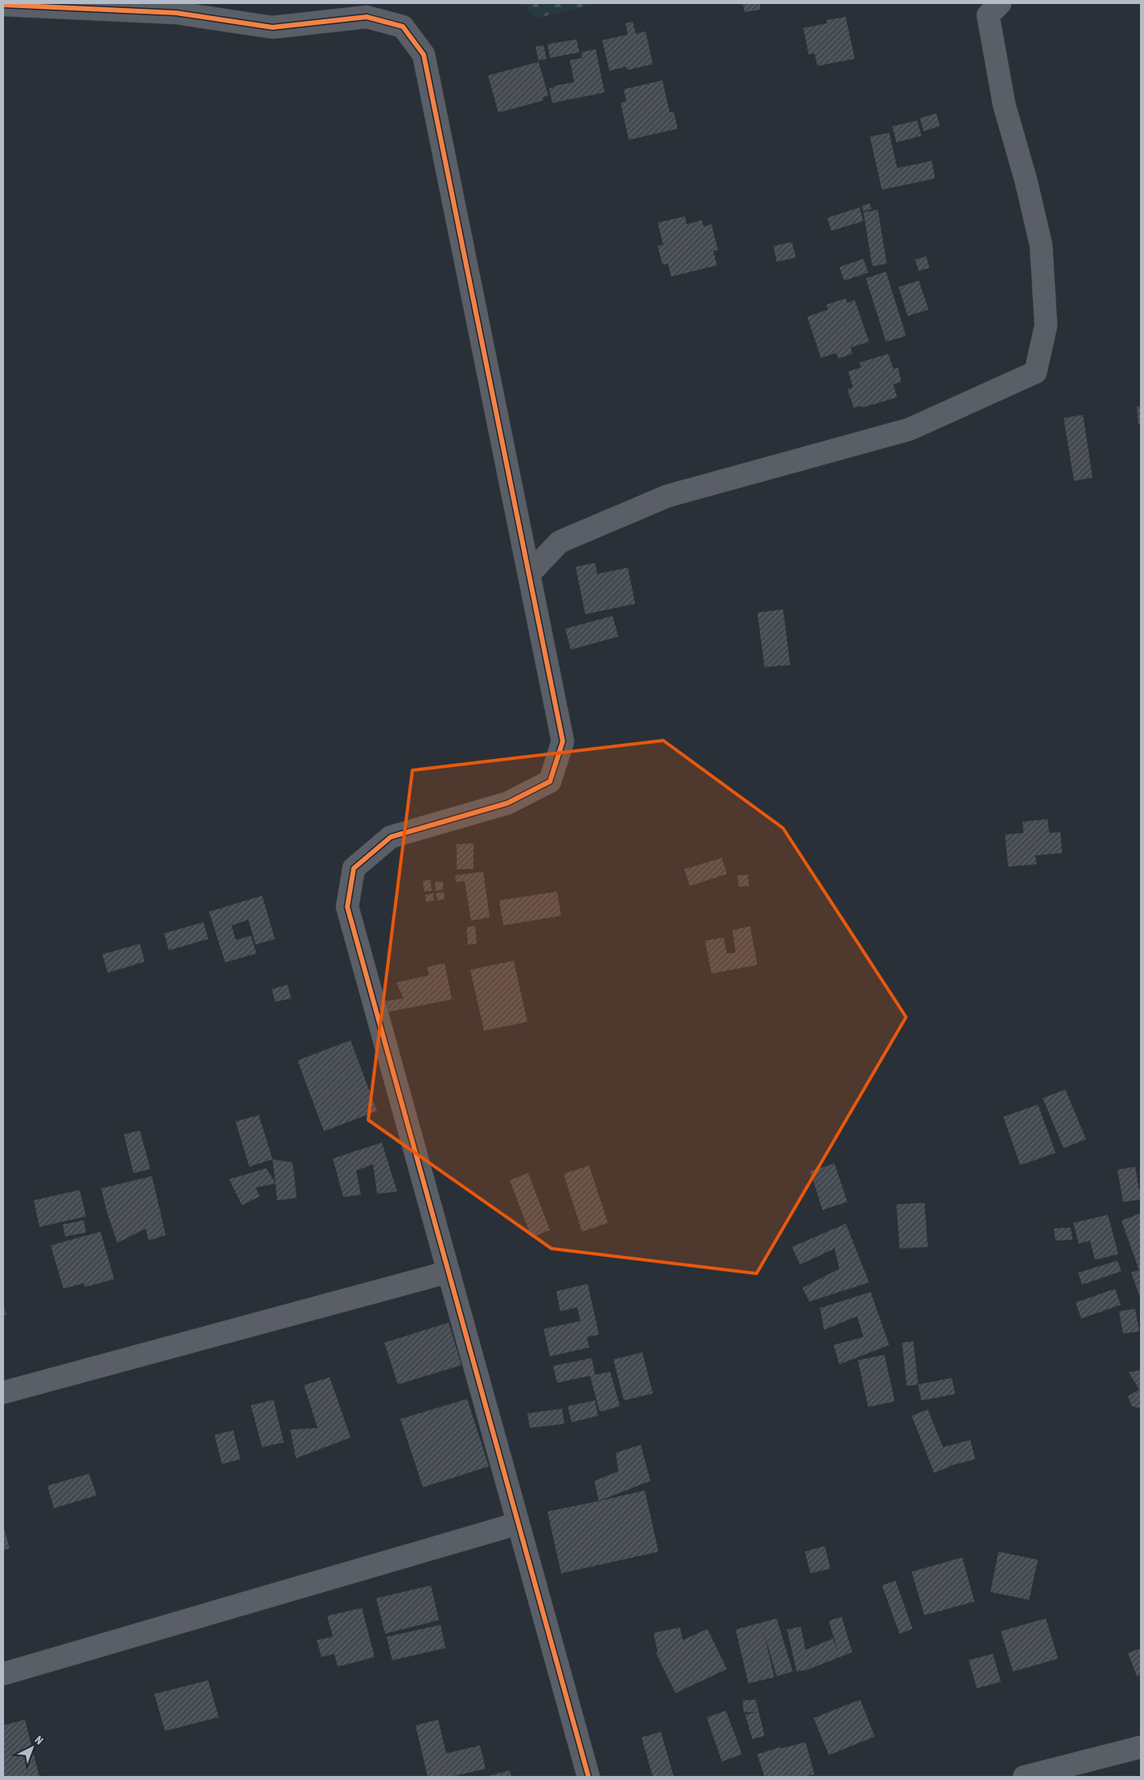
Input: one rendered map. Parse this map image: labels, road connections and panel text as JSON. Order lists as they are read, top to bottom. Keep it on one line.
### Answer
{"north":"top right"}
